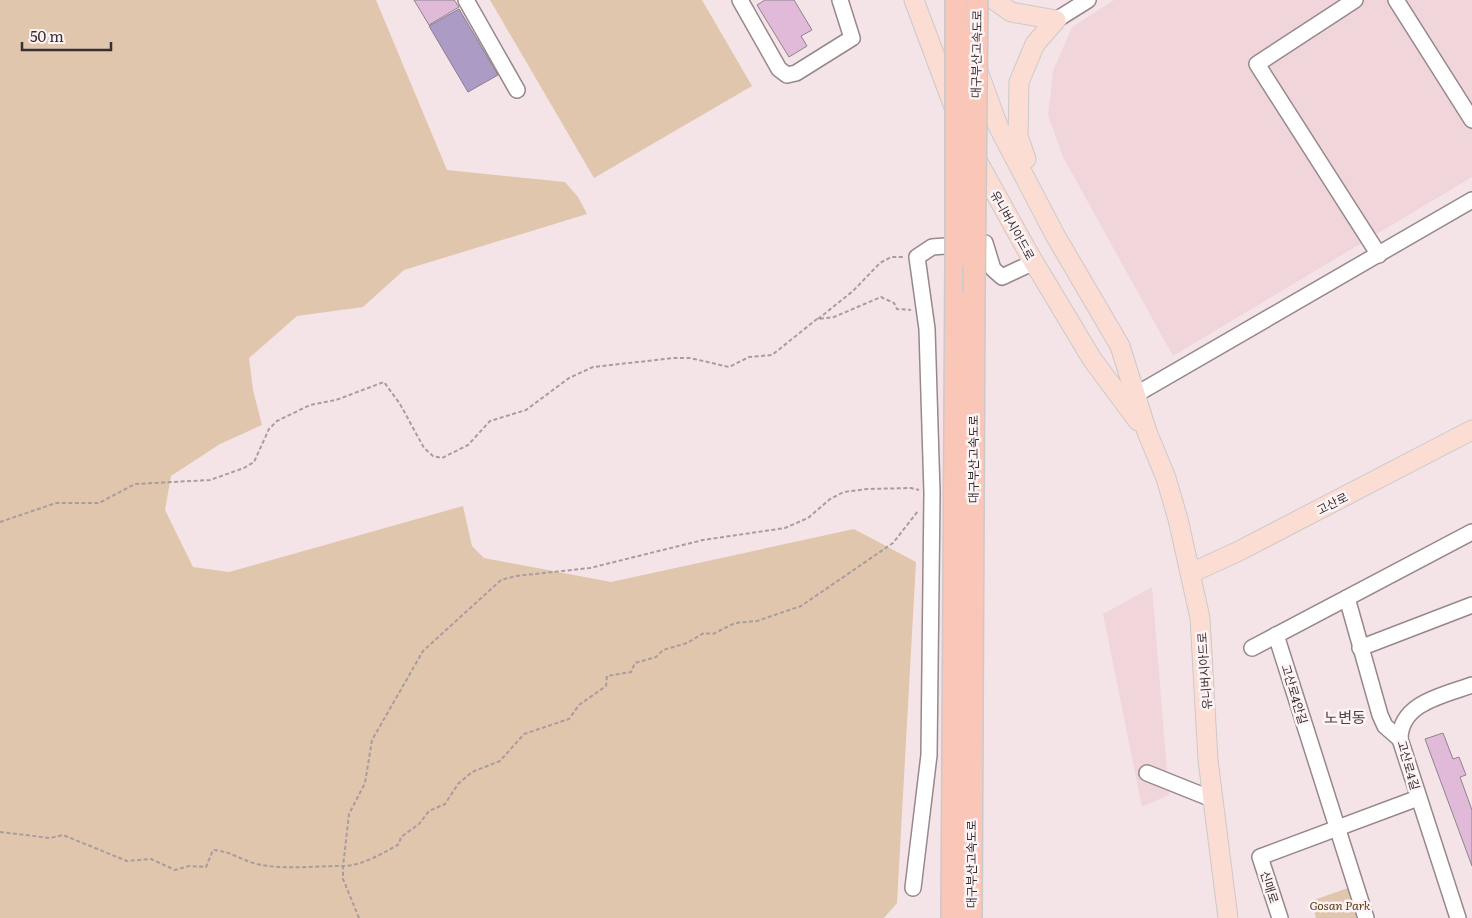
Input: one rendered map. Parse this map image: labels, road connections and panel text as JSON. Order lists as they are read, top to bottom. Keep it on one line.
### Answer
{"streets":{"highway":["대구부산고속도로"],"main road":["유니버시아드로","고산로"],"street":["고산로4안길","고산로4길","신매로"]},"crossings":[["대구부산고속도로","유니버시아드로"],["유니버시아드로","고산로"],["고산로4안길","고산로4길"],["고산로4안길","신매로"],["고산로4길","신매로"]],"districts":["노변동"],"parks":["Gosan Park"],"scale_bar":"50 m"}
